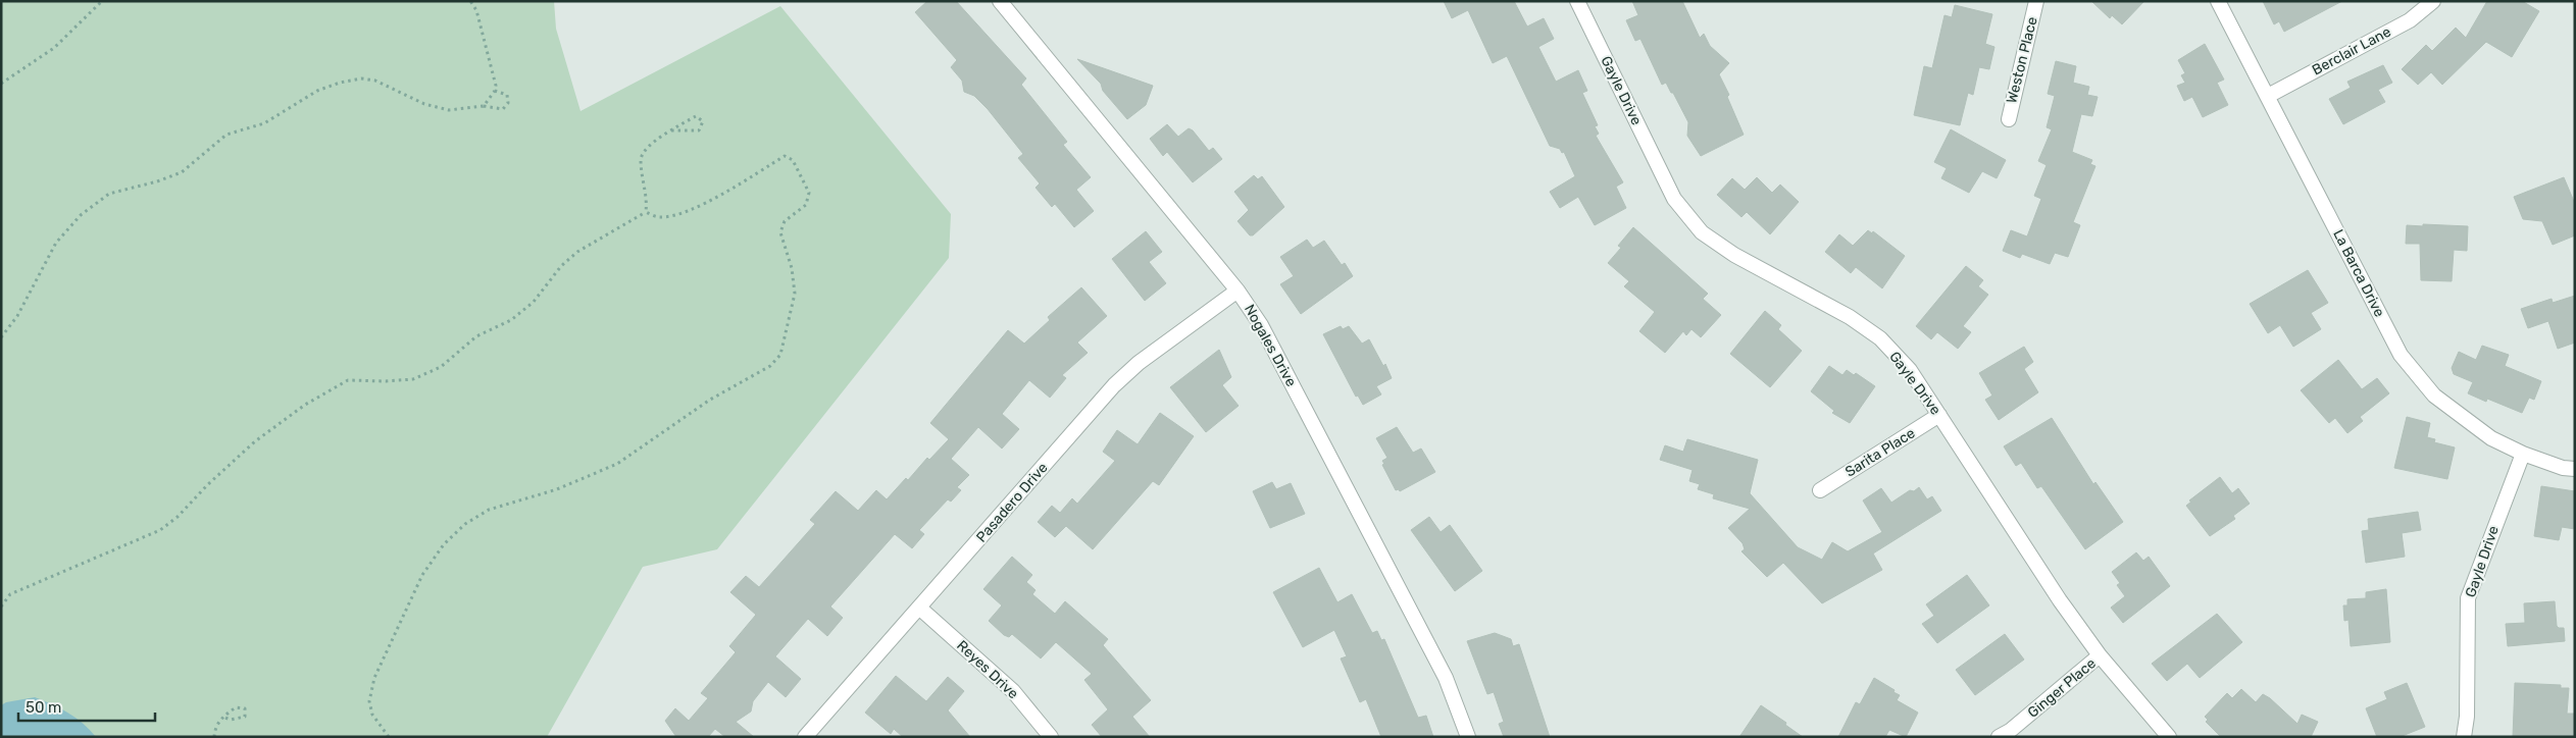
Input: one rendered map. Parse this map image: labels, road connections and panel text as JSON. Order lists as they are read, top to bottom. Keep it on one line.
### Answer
{"streets":{"street":["Berclair Lane","Weston Place","Gayle Drive","La Barca Drive","Nogales Drive","Sarita Place","Pasadero Drive","Reyes Drive","Ginger Place"]},"crossings":[["Berclair Lane","La Barca Drive"],["Gayle Drive","La Barca Drive"],["Gayle Drive","Sarita Place"],["Gayle Drive","Ginger Place"],["Nogales Drive","Pasadero Drive"],["Pasadero Drive","Reyes Drive"]],"scale_bar":"50 m"}
